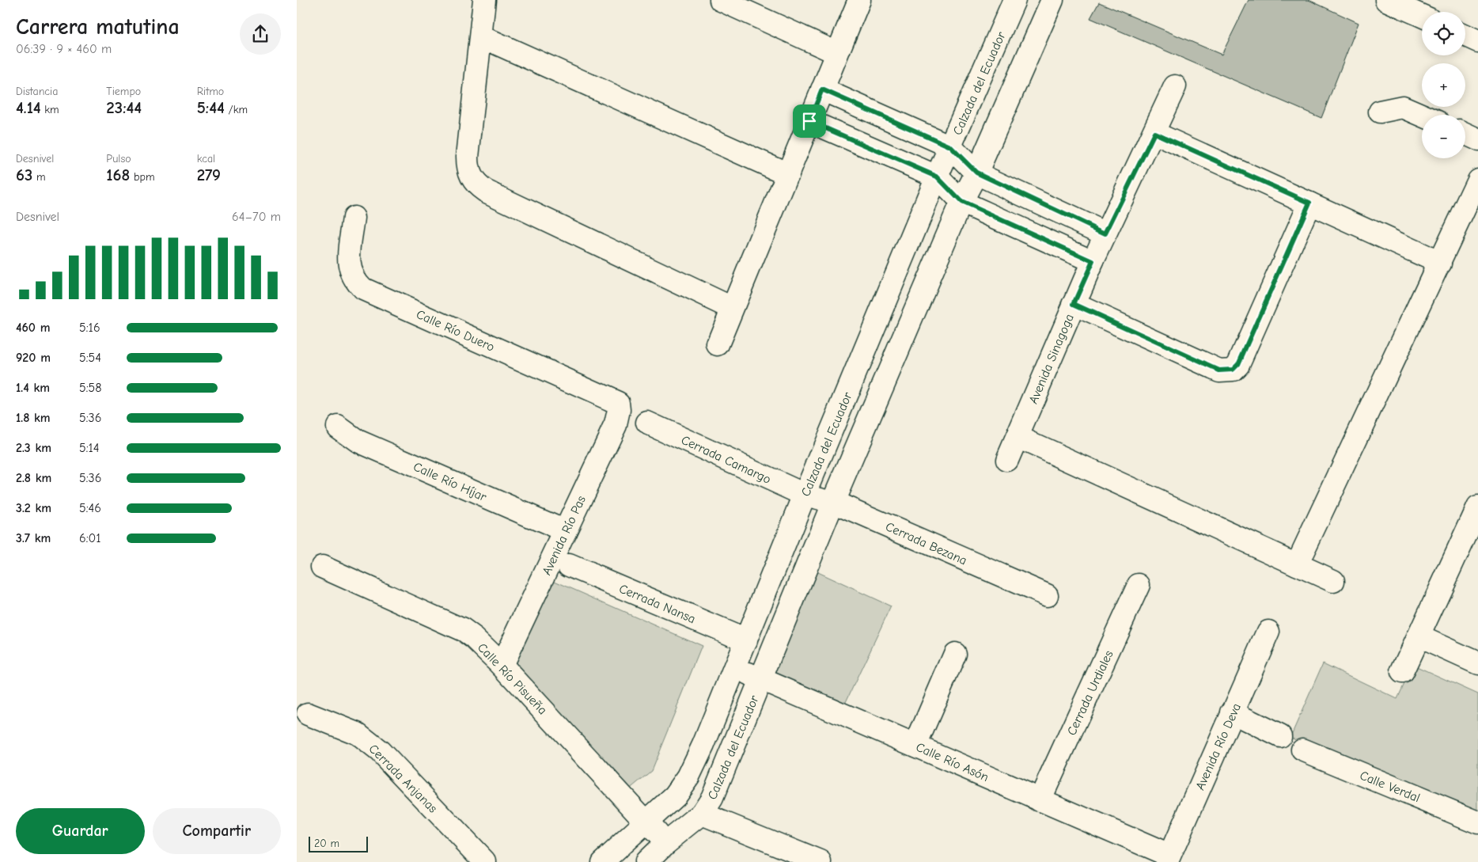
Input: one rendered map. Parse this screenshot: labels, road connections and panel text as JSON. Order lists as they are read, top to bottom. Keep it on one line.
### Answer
{"streets":{"street":["Calzada del Ecuador","Calle Río Duero","Avenida Sinagoga","Cerrada Camargo","Calle Río Híjar","Avenida Río Pas","Cerrada Bezana","Cerrada Nansa","Calle Río Pisueña","Cerrada Urdiales","Avenida Río Deva","Calle Río Asón","Cerrada Anjanas","Calle Verdal"]},"crossings":[["Calzada del Ecuador","Cerrada Camargo"],["Calzada del Ecuador","Cerrada Bezana"],["Calzada del Ecuador","Cerrada Nansa"],["Calzada del Ecuador","Calle Río Pisueña"],["Calzada del Ecuador","Calle Río Asón"],["Calle Río Duero","Avenida Río Pas"],["Cerrada Camargo","Cerrada Bezana"],["Calle Río Híjar","Avenida Río Pas"],["Avenida Río Pas","Calle Río Pisueña"],["Cerrada Urdiales","Calle Río Asón"],["Avenida Río Deva","Calle Río Asón"]],"scale_bar":"20 m","page":{"heading":["Carrera matutina","06:39 · 9 × 460 m"],"map_buttons":["+","−"],"stats":[["Distancia","4.14 km"],["Tiempo","23:44"],["Ritmo","5:44 /km"],["Desnivel","63 m"],["Pulso","168 bpm"],["kcal","279"]],"chart":["Desnivel","64–70 m"],"list":[{"name":"460 m","note":"5:16"},{"name":"920 m","note":"5:54"},{"name":"1.4 km","note":"5:58"},{"name":"1.8 km","note":"5:36"},{"name":"2.3 km","note":"5:14"},{"name":"2.8 km","note":"5:36"},{"name":"3.2 km","note":"5:46"},{"name":"3.7 km","note":"6:01"}],"buttons":["Guardar","Compartir"],"scale":"20 m"}}
